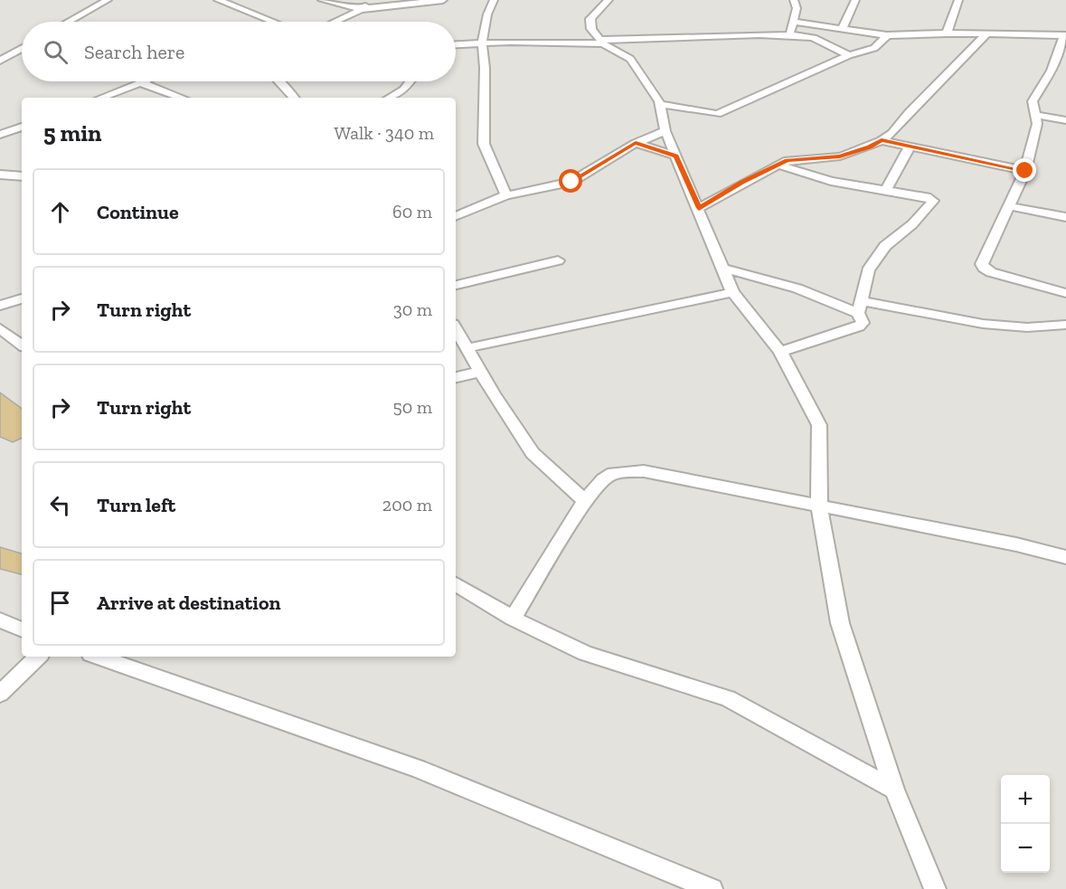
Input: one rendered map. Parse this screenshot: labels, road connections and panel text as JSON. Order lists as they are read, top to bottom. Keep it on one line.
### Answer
{"page":{"search":"Search here","heading":["5 min","Walk · 340 m"],"list":[["Continue","60 m"],["Turn right","30 m"],["Turn right","50 m"],["Turn left","200 m"],"Arrive at destination"],"map_buttons":["+","−"]}}
